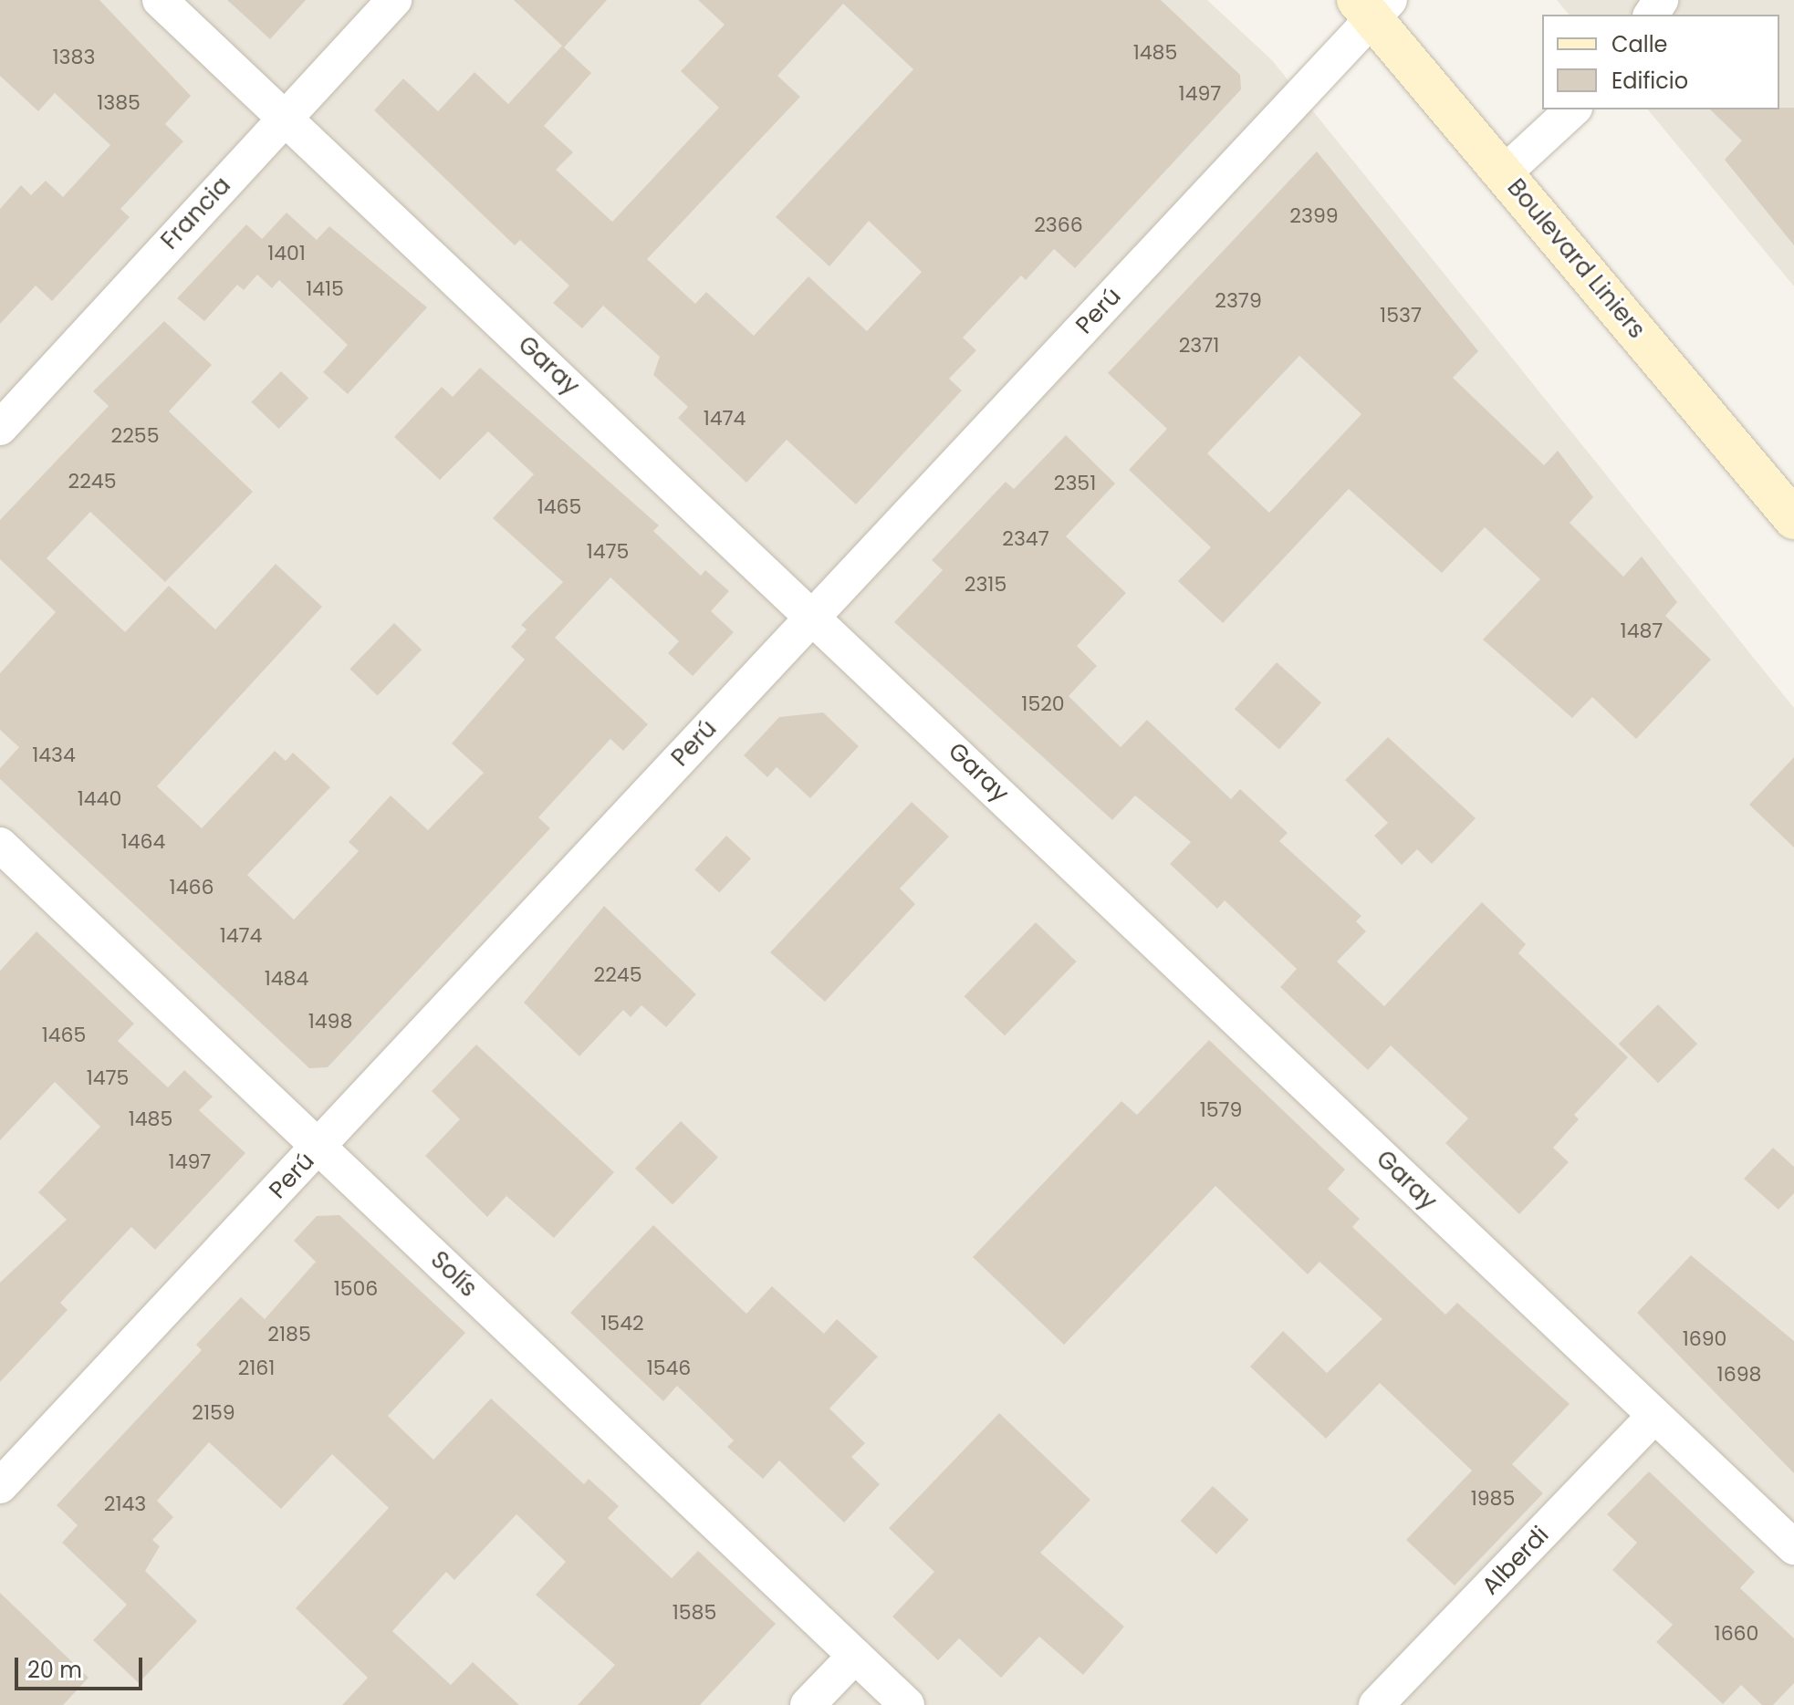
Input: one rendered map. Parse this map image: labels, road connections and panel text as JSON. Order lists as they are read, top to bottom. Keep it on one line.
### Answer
{"streets":{"main road":["Boulevard Liniers"],"street":["Francia","Perú","Garay","Solís","Alberdi"]},"crossings":[["Francia","Garay"],["Boulevard Liniers","Perú"],["Perú","Garay"],["Perú","Solís"],["Garay","Alberdi"]],"house_numbers":["1485","1383","1497","1385","2399","2366","1401","1415","2379","1537","2371","1474","2255","2245","2351","1465","2347","1475","2315","1487","1520","1434","1440","1464","1466","1474","2245","1484","1498","1465","1475","1579","1485","1497","1506","1542","2185","1690","2161","1546","1698","2159","1985","2143","1585","1660"],"legend":["Calle","Edificio"],"scale_bar":"20 m"}
